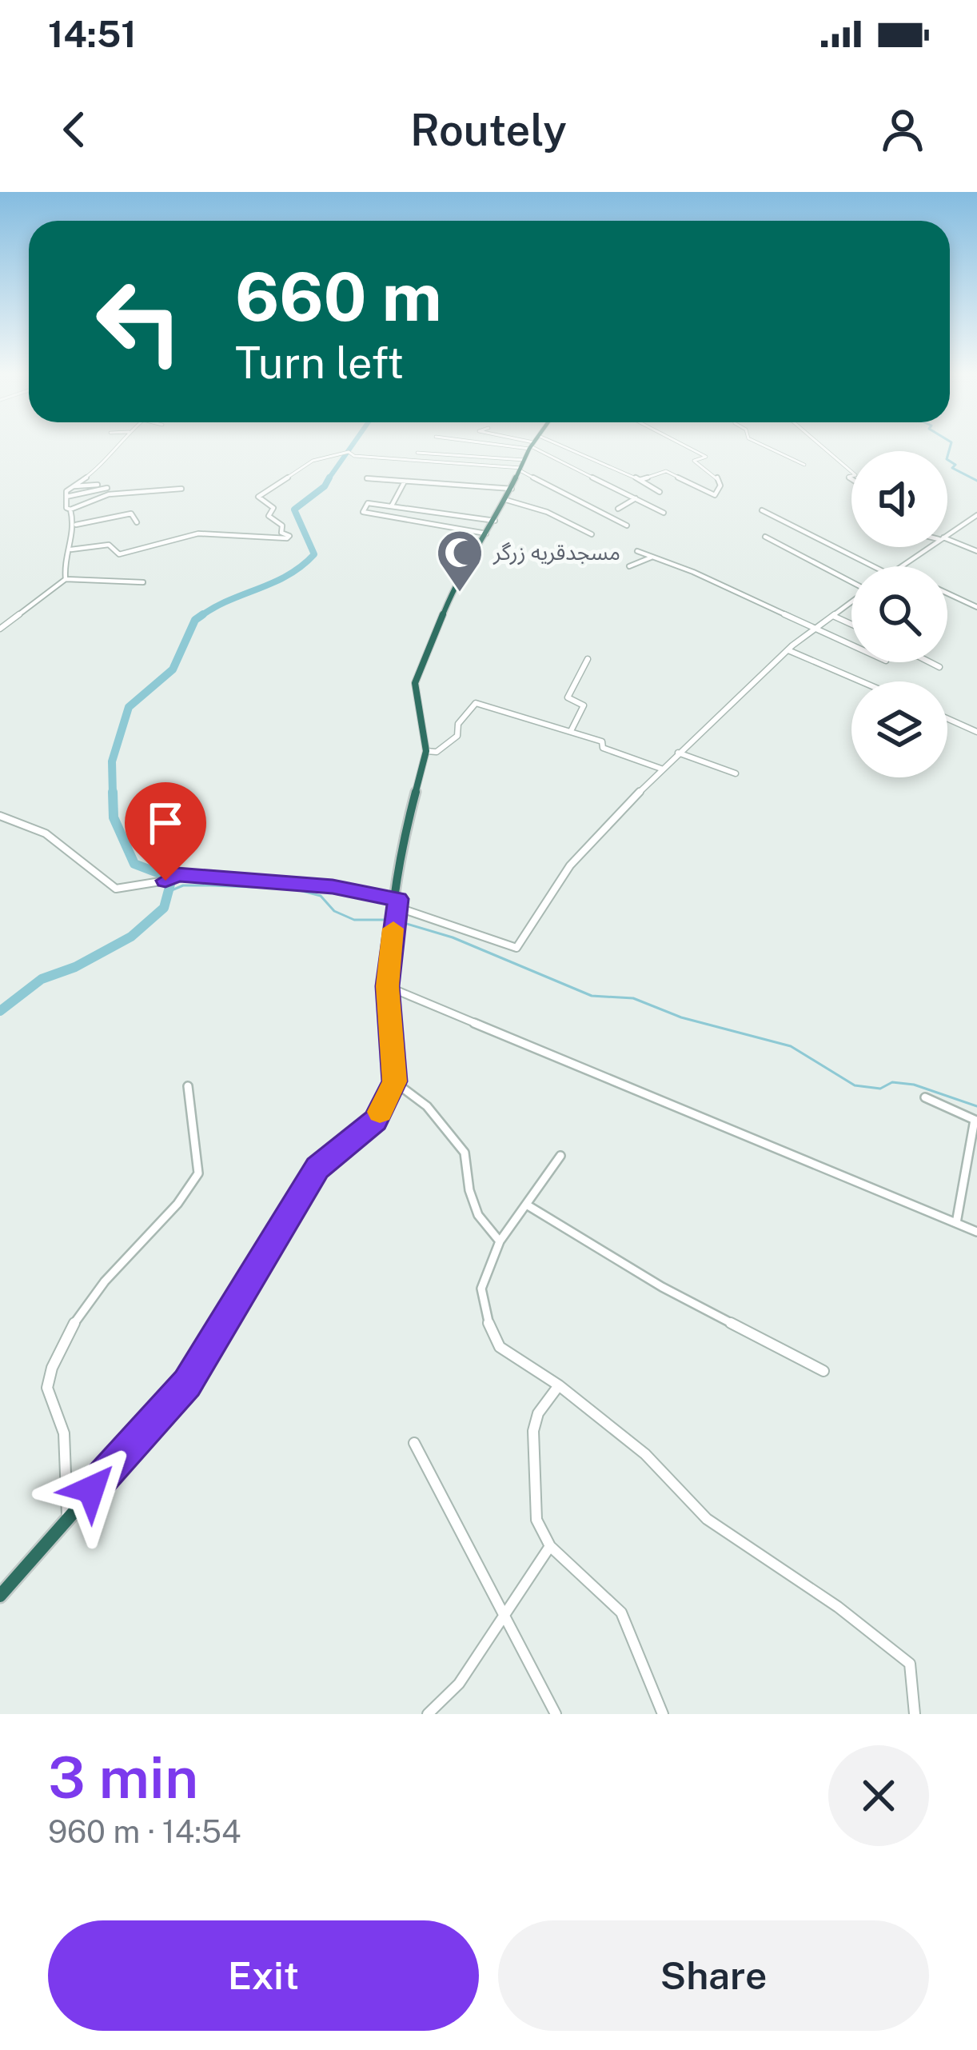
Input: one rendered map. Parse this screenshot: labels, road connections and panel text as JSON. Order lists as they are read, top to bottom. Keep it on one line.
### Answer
{"places":{"mosque":["مسجدقریه زرگر"]},"page":{"status":"14:51","header":"Routely","turn":["660 m","Turn left"],"heading":["3 min","960 m · 14:54"],"buttons":["Exit","Share"]}}
